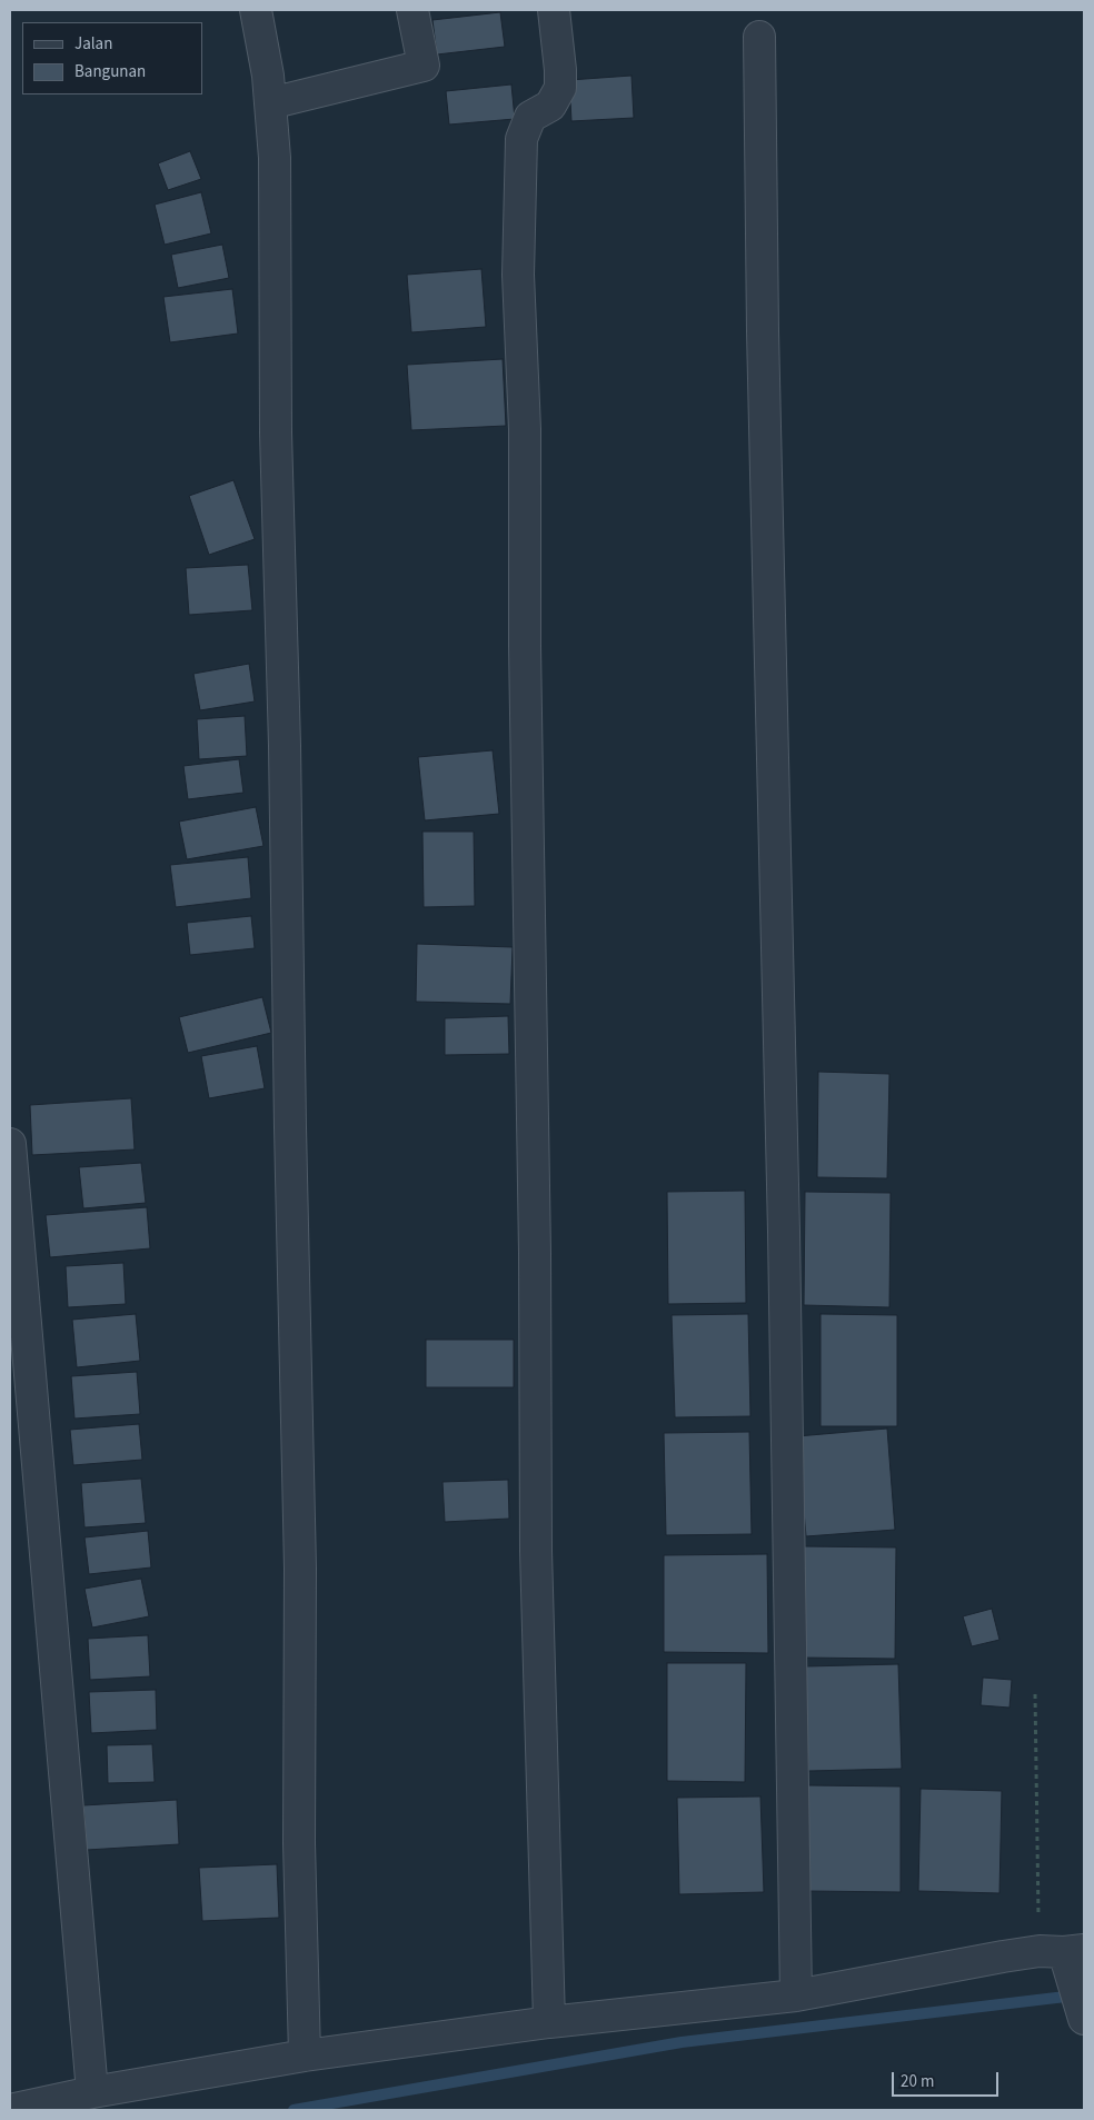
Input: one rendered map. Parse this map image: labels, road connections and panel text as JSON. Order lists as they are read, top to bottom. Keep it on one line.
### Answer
{"legend":["Jalan","Bangunan"],"scale_bar":"20 m"}
